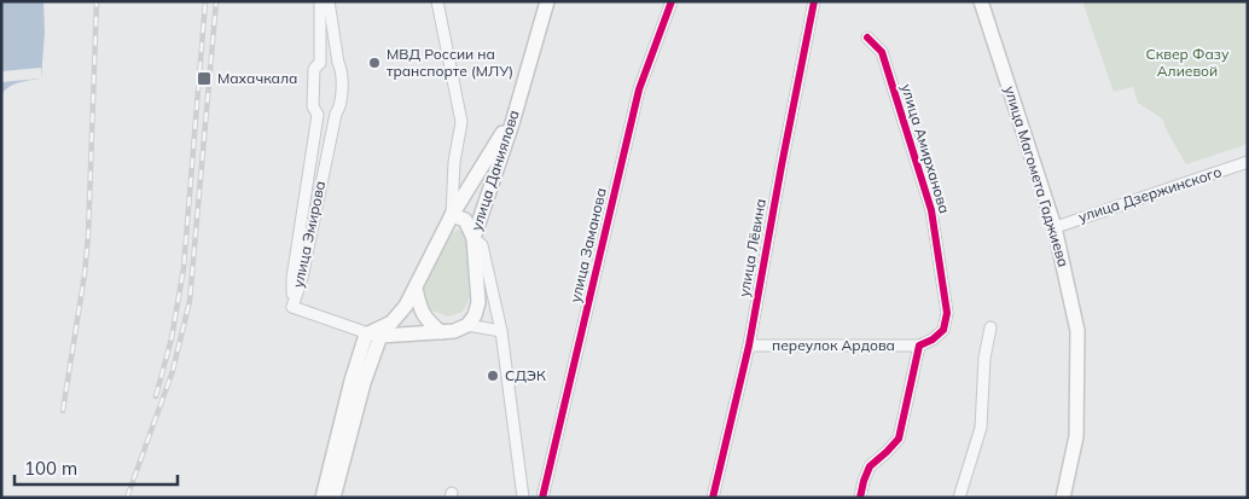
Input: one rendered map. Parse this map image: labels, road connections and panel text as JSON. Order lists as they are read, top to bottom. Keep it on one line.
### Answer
{"streets":{"main road":["улица Даниялова","улица Магомета Гаджиева"],"street":["улица Амирханова","улица Дзержинского","улица Эмирова","улица Заманова","улица Лёвина","переулок Ардова"]},"crossings":[["улица Амирханова","переулок Ардова"],["улица Магомета Гаджиева","улица Дзержинского"],["улица Лёвина","переулок Ардова"]],"parks":["Сквер Фазу Алиевой"],"places":{"other":["МВД России на транспорте (МЛУ)","СДЭК"],"transit":["Махачкала"]},"scale_bar":"100 m"}
